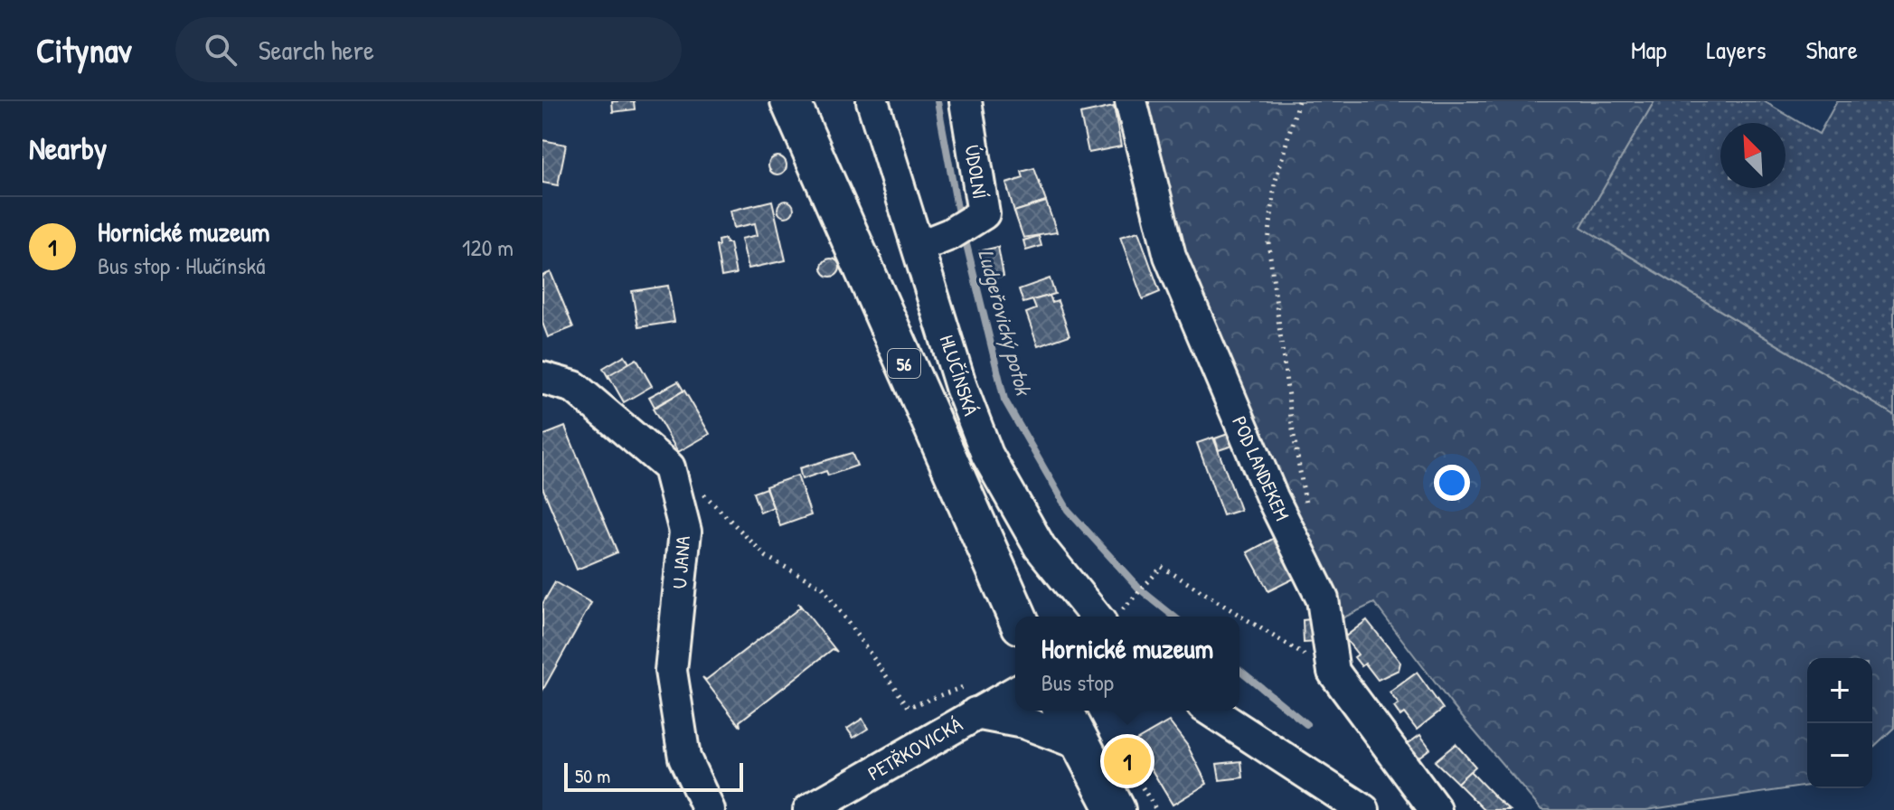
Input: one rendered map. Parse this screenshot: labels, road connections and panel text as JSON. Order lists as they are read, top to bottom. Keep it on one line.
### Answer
{"streets":{"main road":["56"],"street":["ÚDOLNÍ","HLUČÍNSKÁ","POD LANDEKEM","U JANA","PETŘKOVICKÁ"]},"crossings":[["ÚDOLNÍ","HLUČÍNSKÁ"]],"water":["Ludgeřovický potok"],"scale_bar":"50 m","north":"top left","page":{"header":"Citynav","search":"Search here","nav":["Map","Layers","Share"],"heading":"Nearby","list":[{"mark":"1","name":"Hornické muzeum","note":"Bus stop · Hlučínská","value":"120 m"}],"popup":["Hornické muzeum","Bus stop"],"map_buttons":["+","−"],"pins":"1","scale":"50 m"}}
